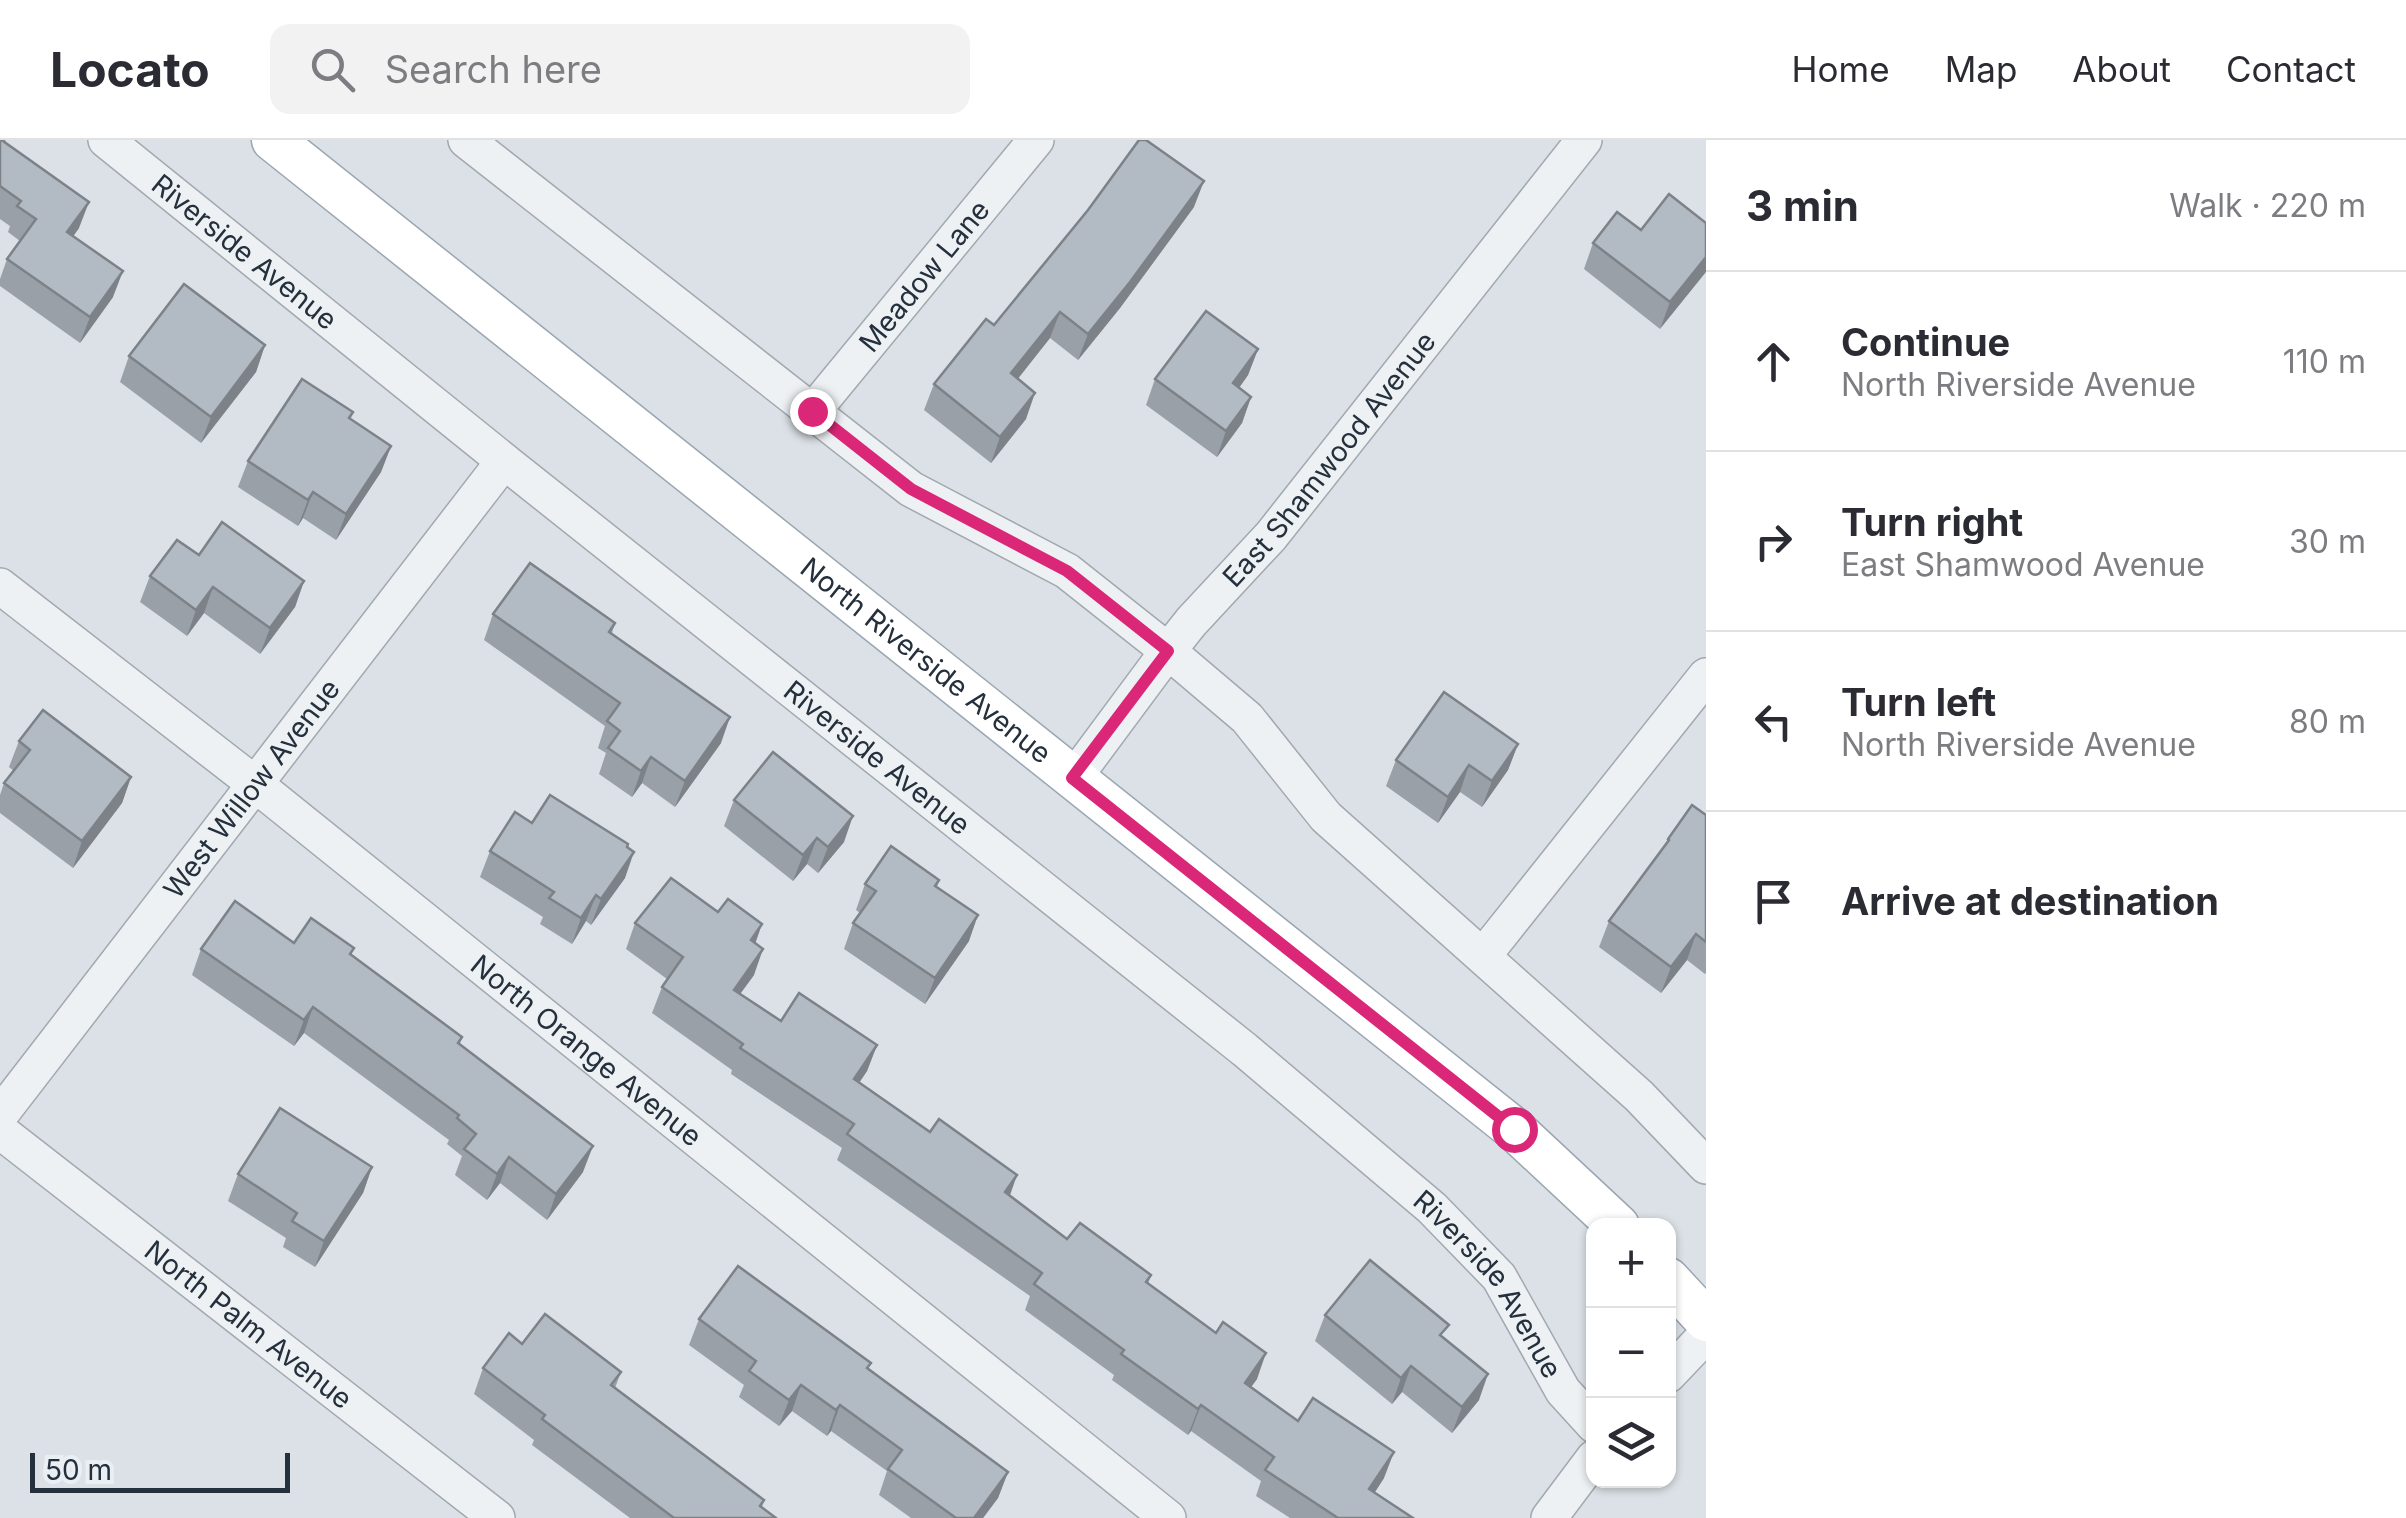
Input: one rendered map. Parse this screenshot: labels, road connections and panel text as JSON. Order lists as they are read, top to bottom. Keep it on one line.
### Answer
{"streets":{"main road":["North Riverside Avenue"],"street":["Riverside Avenue","Meadow Lane","East Shamwood Avenue","West Willow Avenue","North Orange Avenue","North Palm Avenue"]},"crossings":[["Riverside Avenue","West Willow Avenue"],["East Shamwood Avenue","North Riverside Avenue"],["West Willow Avenue","North Orange Avenue"]],"scale_bar":"50 m","page":{"header":"Locato","search":"Search here","nav":["Home","Map","About","Contact"],"heading":["3 min","Walk · 220 m"],"list":[["Continue","North Riverside Avenue","110 m"],["Turn right","East Shamwood Avenue","30 m"],["Turn left","North Riverside Avenue","80 m"],"Arrive at destination"],"map_buttons":["+","−"],"scale":"50 m"}}
